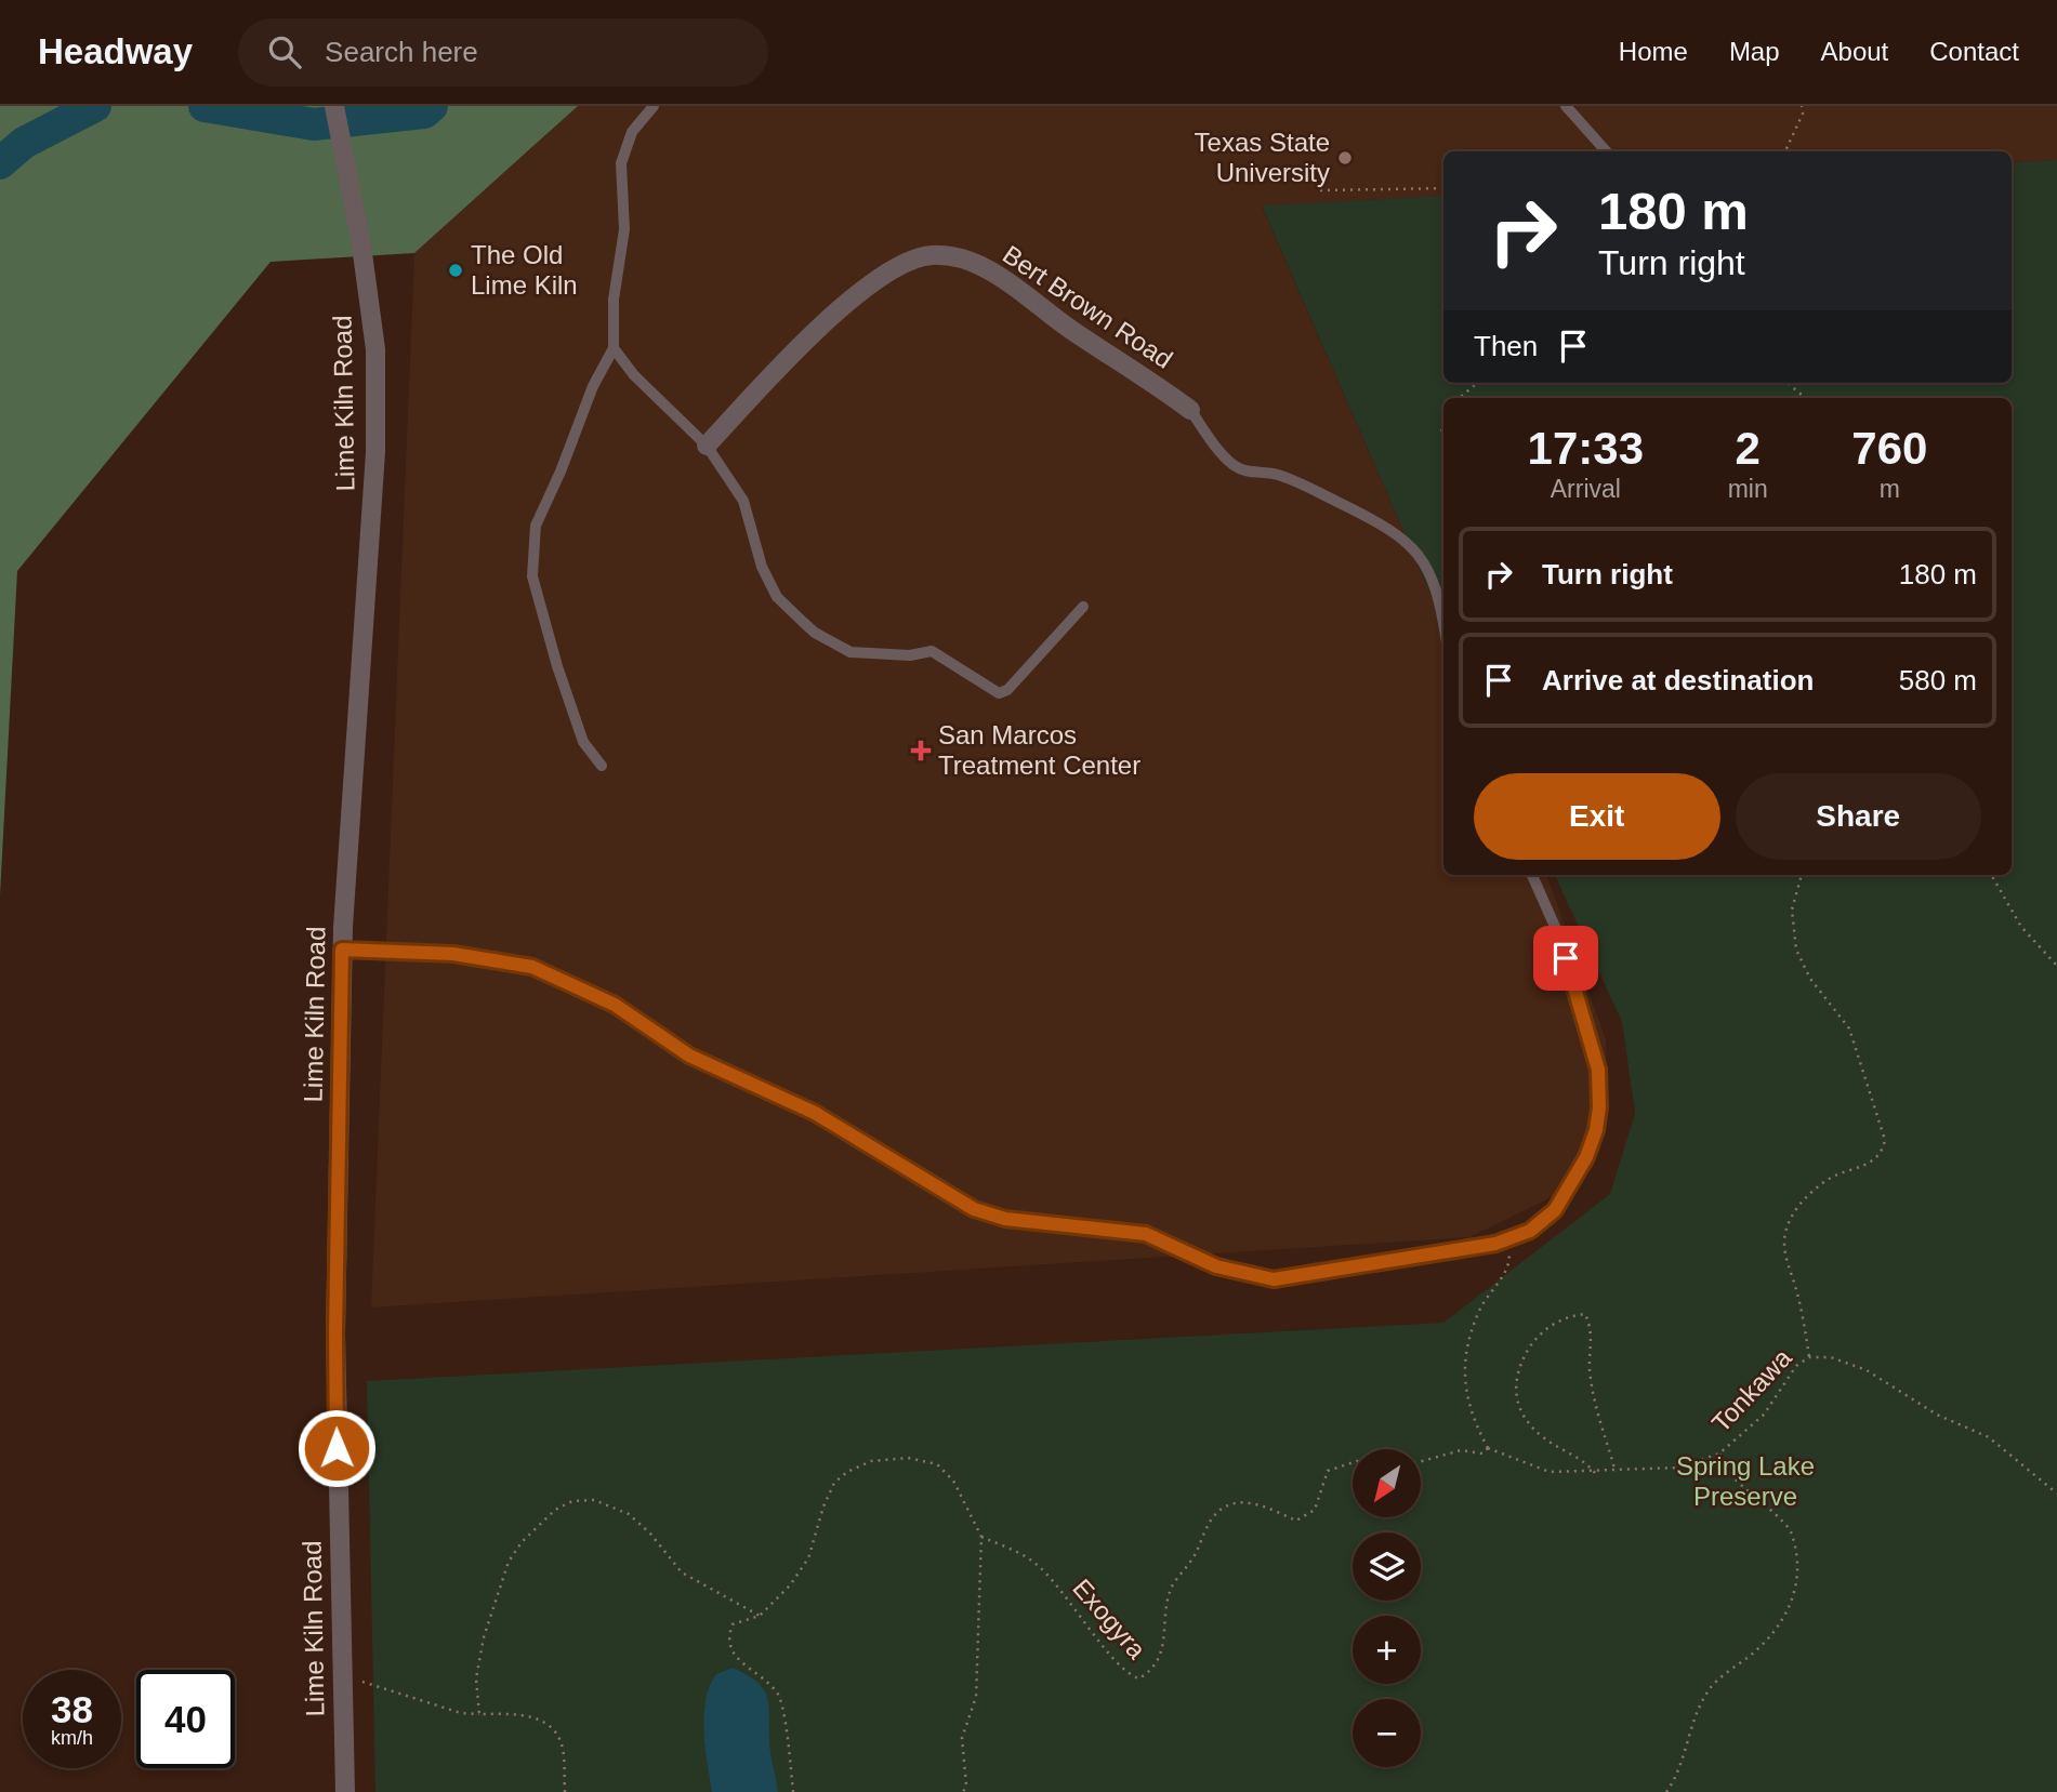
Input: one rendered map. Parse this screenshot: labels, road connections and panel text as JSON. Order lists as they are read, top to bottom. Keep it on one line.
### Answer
{"streets":{"street":["Bert Brown Road","Lime Kiln Road"],"path":["Tonkawa","Exogyra"]},"parks":["Spring Lake Preserve"],"places":{"other":["Texas State University","The Old Lime Kiln"],"health":["San Marcos Treatment Center"]},"north":"bottom left","page":{"header":"Headway","search":"Search here","nav":["Home","Map","About","Contact"],"turn":["180 m","Turn right"],"then":"Then","eta":["17:33","Arrival","2","min","760","m"],"list":[{"name":"Turn right","value":"180 m"},{"name":"Arrive at destination","value":"580 m"}],"buttons":["Exit","Share"],"map_buttons":["+","−"],"speed":"38 km/h","limit":"40"}}
